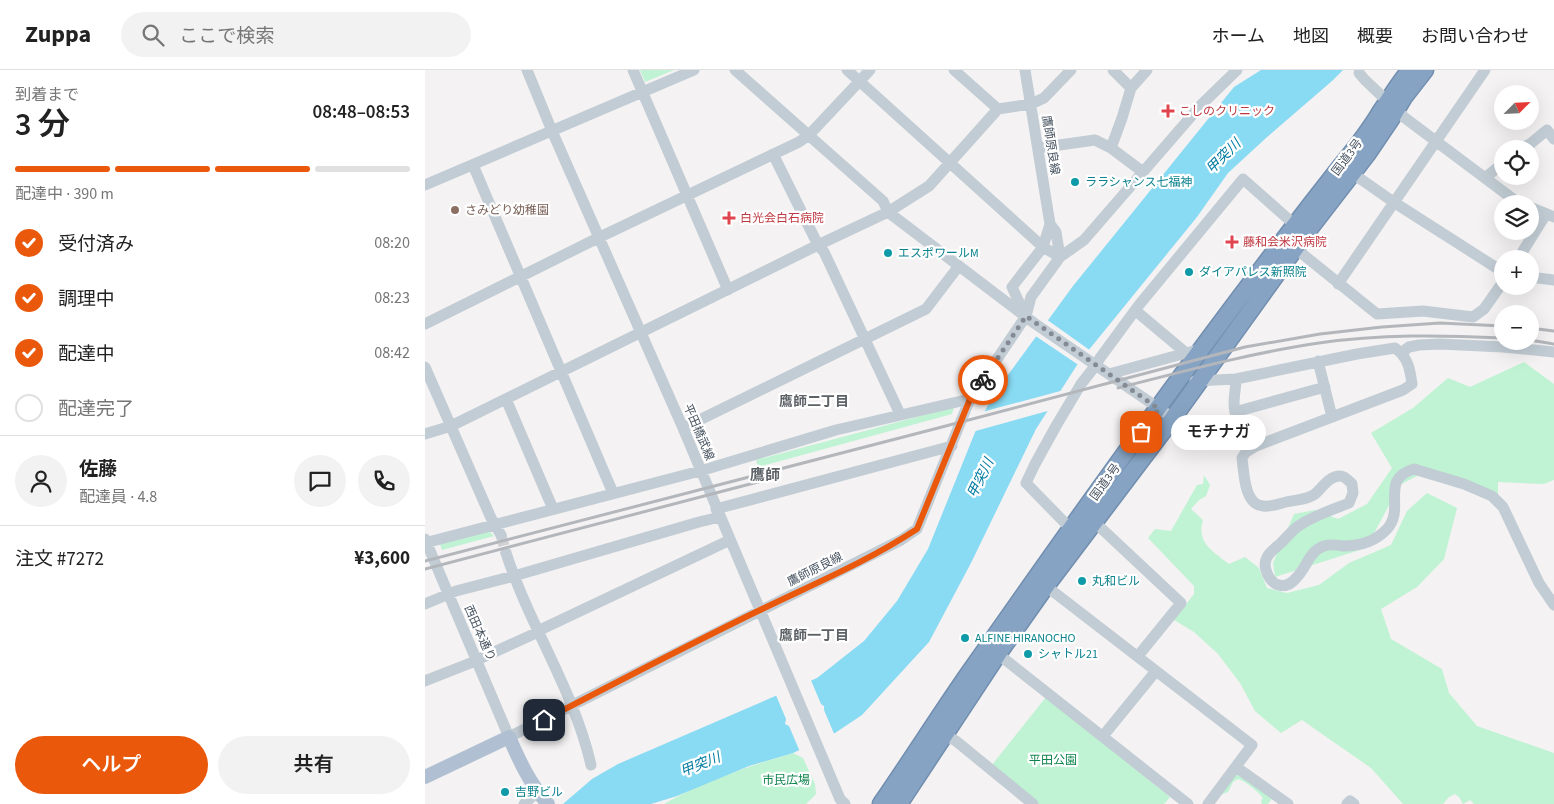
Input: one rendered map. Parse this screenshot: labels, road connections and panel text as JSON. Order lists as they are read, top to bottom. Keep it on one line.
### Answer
{"streets":{"highway":["国道3号"],"street":["鷹師原良線","平田橋武線","西田本通り"]},"crossings":[["鷹師原良線","平田橋武線"],["鷹師原良線","西田本通り"]],"districts":["鷹師二丁目","鷹師","鷹師一丁目"],"water":["甲突川"],"parks":["平田公園","市民広場"],"places":{"health":["こしのクリニック","白光会白石病院","藤和会米沢病院"],"other":["ララシャンス七福神","さみどり幼稚園","エスポワールM","ダイアパレス新照院","モチナガ","丸和ビル","ALFINE HIRANOCHO","シャトル21","吉野ビル"]},"north":"top right","page":{"header":"Zuppa","search":"ここで検索","nav":["ホーム","地図","概要","お問い合わせ"],"heading":["3 分","到着まで","08:48–08:53"],"panel":["佐藤","配達員 · 4.8","注文 #7272","¥3,600"],"map_buttons":["+","−"],"bar":"配達中 · 390 m","list":[["受付済み","08:20"],["調理中","08:23"],["配達中","08:42"],"配達完了"],"bubble":"モチナガ","buttons":["ヘルプ","共有"]}}
